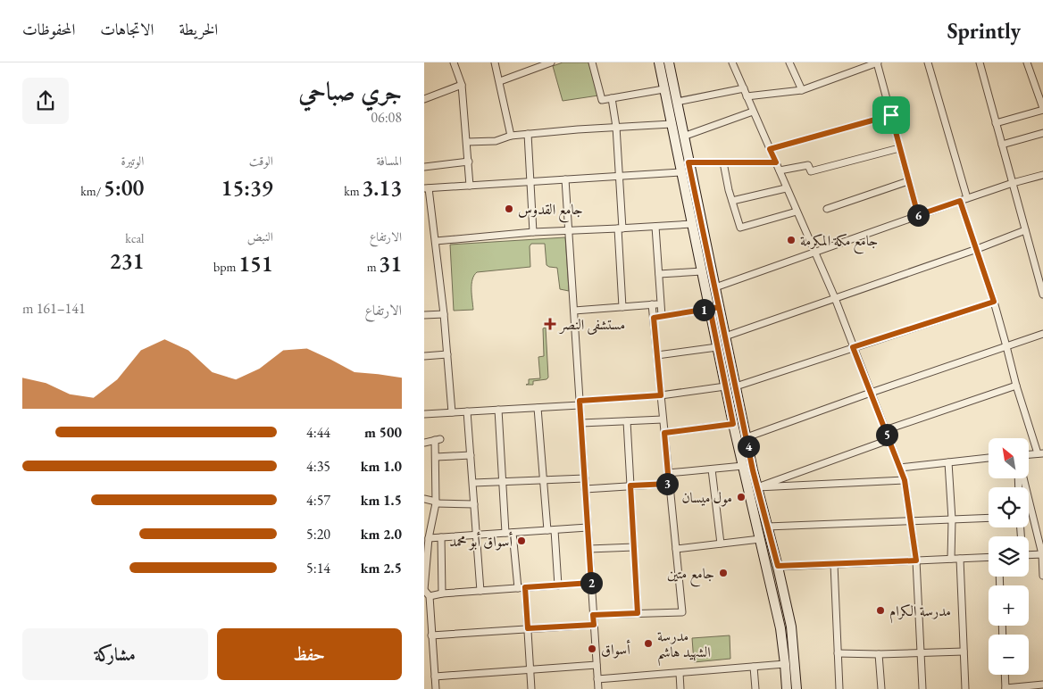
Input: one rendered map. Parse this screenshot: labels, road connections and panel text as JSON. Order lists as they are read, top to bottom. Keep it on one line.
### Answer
{"places":{"other":["جامع القدوس","جامع مكة المكرمة","مول ميسان","أسواق أبو محمد","جامع متين","مدرسة الكرام","مدرسة الشهيد هاشم","أسواق"],"health":["مستشفى النصر"]},"north":"top left","page":{"header":"Sprintly","nav":["الخريطة","الاتجاهات","المحفوظات"],"heading":["جري صباحي","06:08"],"stats":[["المسافة","3.13 km"],["الوقت","15:39"],["الوتيرة","5:00 /km"],["الارتفاع","31 m"],["النبض","151 bpm"],["kcal","231"]],"pins":["6","1","5","4","3","2"],"chart":["الارتفاع","141–161 m"],"list":[{"name":"500 m","note":"4:44"},{"name":"1.0 km","note":"4:35"},{"name":"1.5 km","note":"4:57"},{"name":"2.0 km","note":"5:20"},{"name":"2.5 km","note":"5:14"}],"map_buttons":["+","−"],"buttons":["حفظ","مشاركة"]}}
